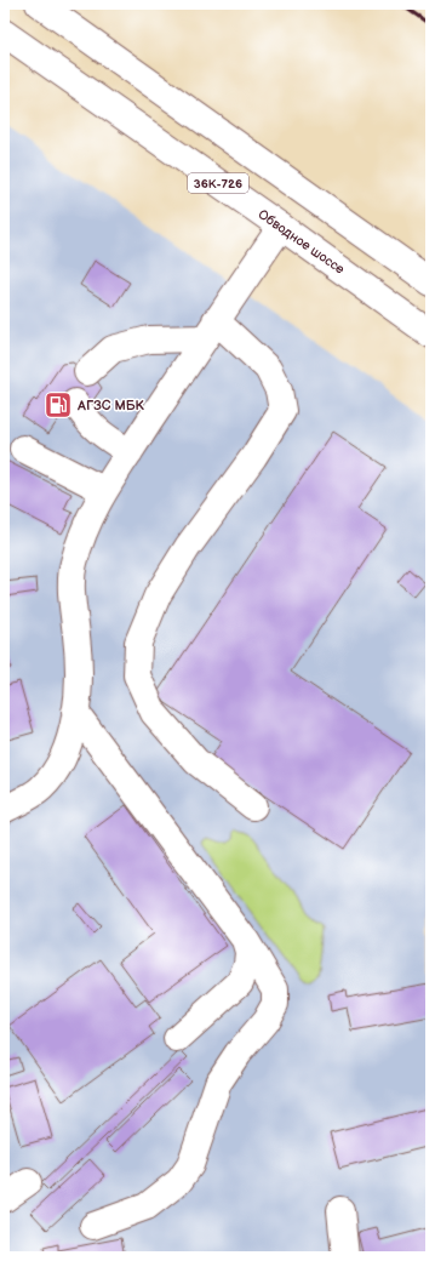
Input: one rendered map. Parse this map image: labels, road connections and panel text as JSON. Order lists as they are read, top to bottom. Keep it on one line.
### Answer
{"streets":{"main road":["36К-726","Обводное шоссе"]},"places":{"fuel station":["АГЗС МБК"]}}
